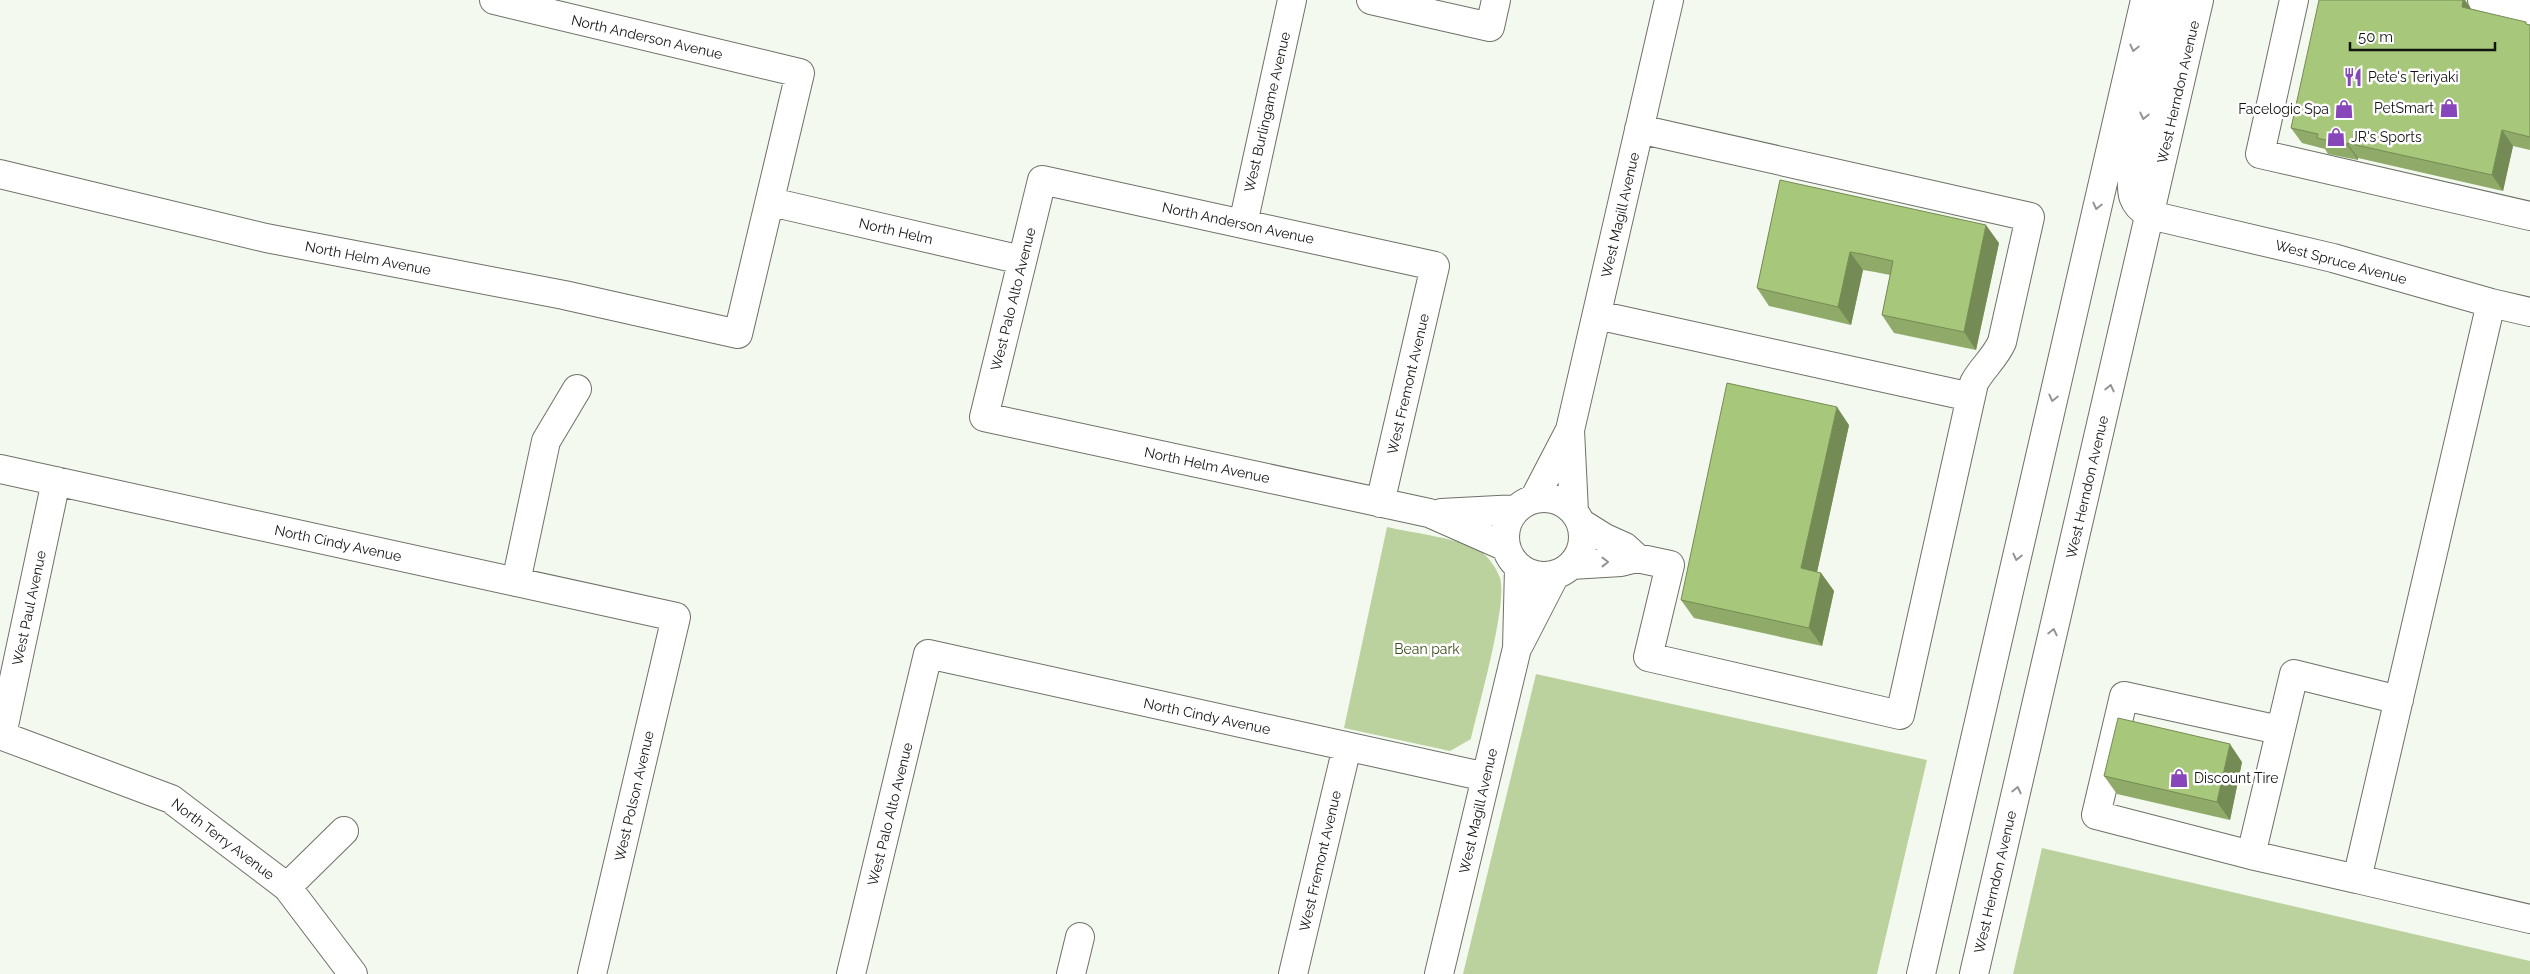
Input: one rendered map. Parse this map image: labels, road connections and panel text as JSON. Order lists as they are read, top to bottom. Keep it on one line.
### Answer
{"streets":{"street":["North Anderson Avenue","West Herndon Avenue","West Burlingame Avenue","West Magill Avenue","North Helm","North Helm Avenue","West Spruce Avenue","West Palo Alto Avenue","West Fremont Avenue","North Cindy Avenue","West Paul Avenue","West Polson Avenue","North Terry Avenue"]},"crossings":[["North Anderson Avenue","West Burlingame Avenue"],["North Anderson Avenue","North Helm"],["North Anderson Avenue","North Helm Avenue"],["North Anderson Avenue","West Palo Alto Avenue"],["North Anderson Avenue","West Fremont Avenue"],["West Herndon Avenue","West Spruce Avenue"],["West Magill Avenue","North Helm Avenue"],["West Magill Avenue","North Cindy Avenue"],["North Helm","North Helm Avenue"],["North Helm","West Palo Alto Avenue"],["North Helm Avenue","West Palo Alto Avenue"],["North Helm Avenue","West Fremont Avenue"],["West Palo Alto Avenue","North Cindy Avenue"],["West Fremont Avenue","North Cindy Avenue"],["North Cindy Avenue","West Paul Avenue"],["North Cindy Avenue","West Polson Avenue"],["West Paul Avenue","North Terry Avenue"]],"parks":["Bean park"],"places":{"restaurant":["Pete's Teriyaki"],"shop":["PetSmart","Facelogic Spa","JR's Sports","Discount Tire"]},"scale_bar":"50 m"}
